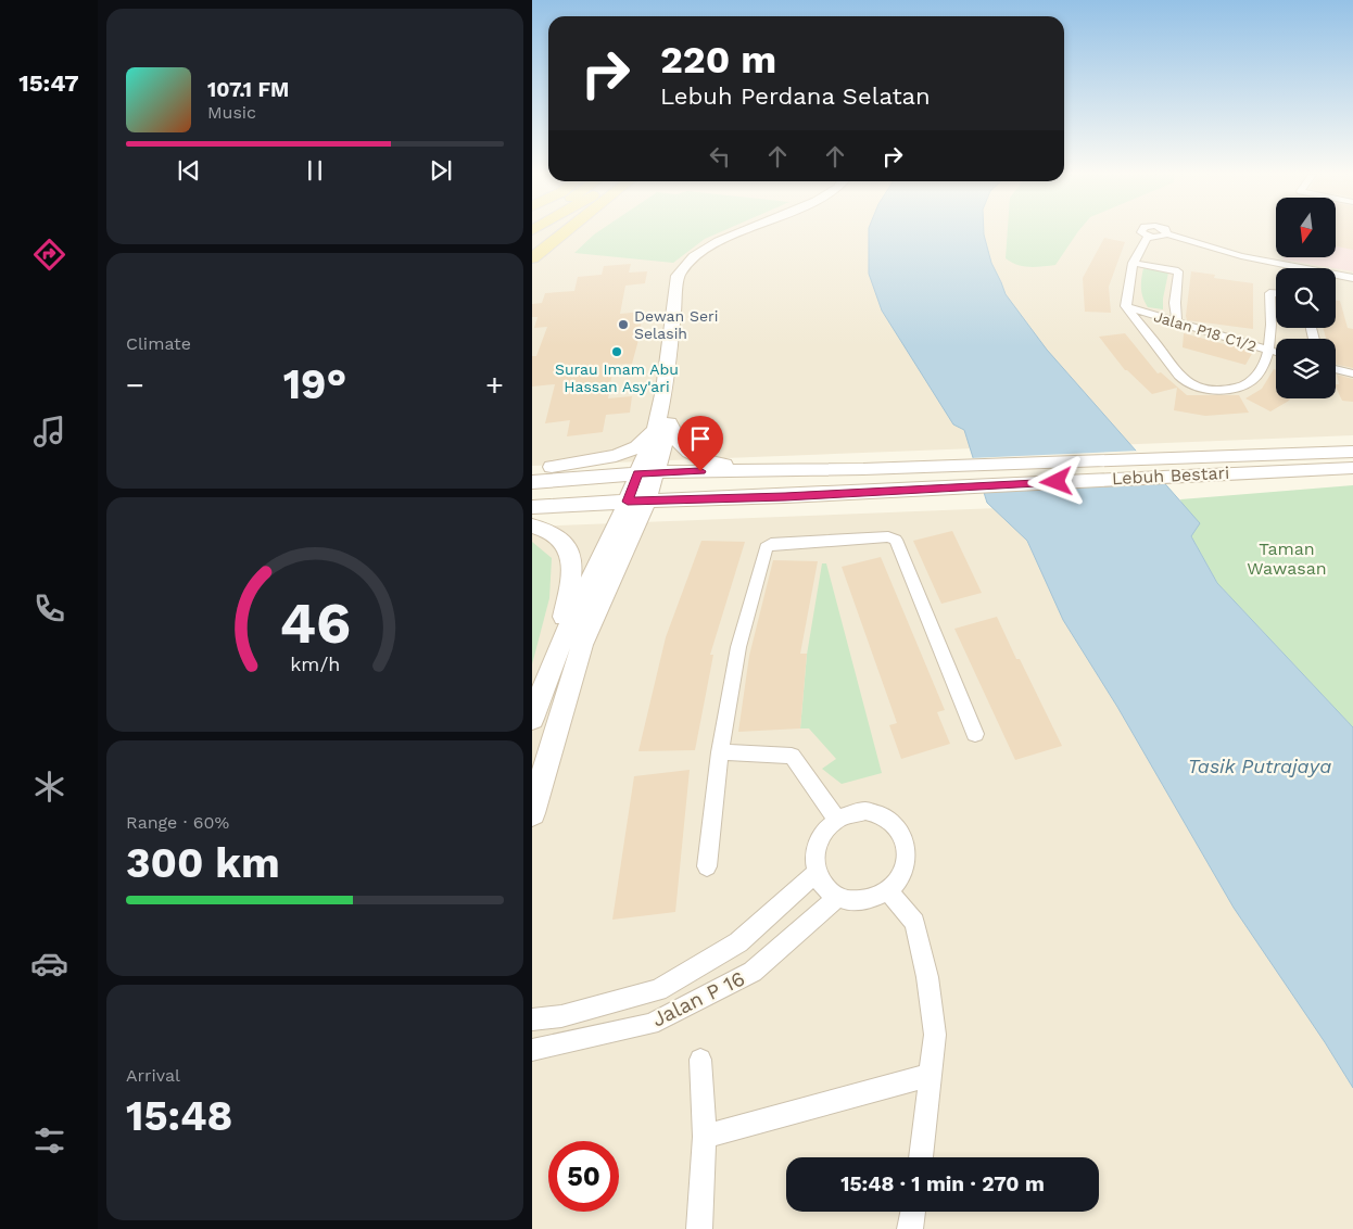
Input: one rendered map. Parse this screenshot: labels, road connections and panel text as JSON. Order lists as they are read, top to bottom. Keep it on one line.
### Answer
{"streets":{"main road":["Lebuh Bestari"],"street":["Jalan P18 C1/2","Jalan P 16"]},"water":["Tasik Putrajaya"],"parks":["Taman Wawasan"],"places":["Dewan Seri Selasih","Surau Imam Abu Hassan Asy'ari"],"north":"bottom","page":{"tabs":"15:47","turn":["220 m","Lebuh Perdana Selatan"],"song":["107.1 FM","Music"],"tile":["Climate",["Range · 60%","300 km"],["Arrival","15:48"]],"heat":["−","19°","+"],"limit":"50","trip":"15:48 · 1 min · 270 m","gauge":["46","km/h"]}}
